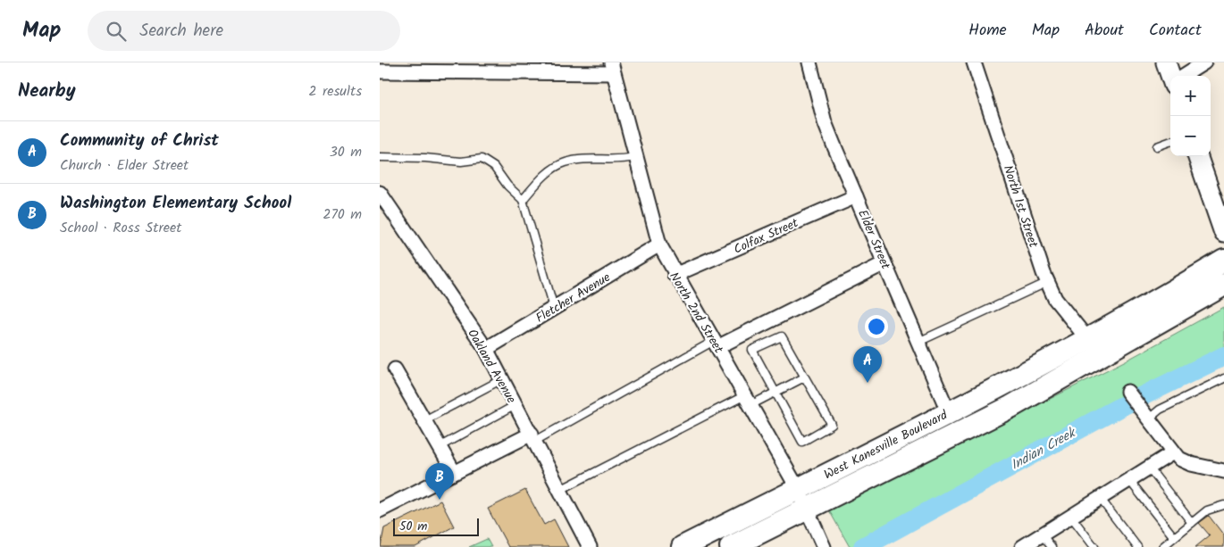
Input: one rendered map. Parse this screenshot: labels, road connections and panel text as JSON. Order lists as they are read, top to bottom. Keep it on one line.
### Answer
{"streets":{"main road":["West Kanesville Boulevard"],"street":["North 1st Street","Colfax Street","Elder Street","Fletcher Avenue","North 2nd Street","Oakland Avenue"]},"crossings":[["North 1st Street","West Kanesville Boulevard"],["Colfax Street","Elder Street"],["Colfax Street","North 2nd Street"],["Elder Street","West Kanesville Boulevard"],["Fletcher Avenue","North 2nd Street"],["Fletcher Avenue","Oakland Avenue"],["North 2nd Street","West Kanesville Boulevard"]],"water":["Indian Creek"],"scale_bar":"50 m","page":{"header":"Map","search":"Search here","nav":["Home","Map","About","Contact"],"heading":["Nearby","2 results"],"map_buttons":["+","−"],"list":[{"mark":"A","name":"Community of Christ","note":"Church · Elder Street","value":"30 m"},{"mark":"B","name":"Washington Elementary School","note":"School · Ross Street","value":"270 m"}],"pins":["A","B"],"scale":"50 m"}}
